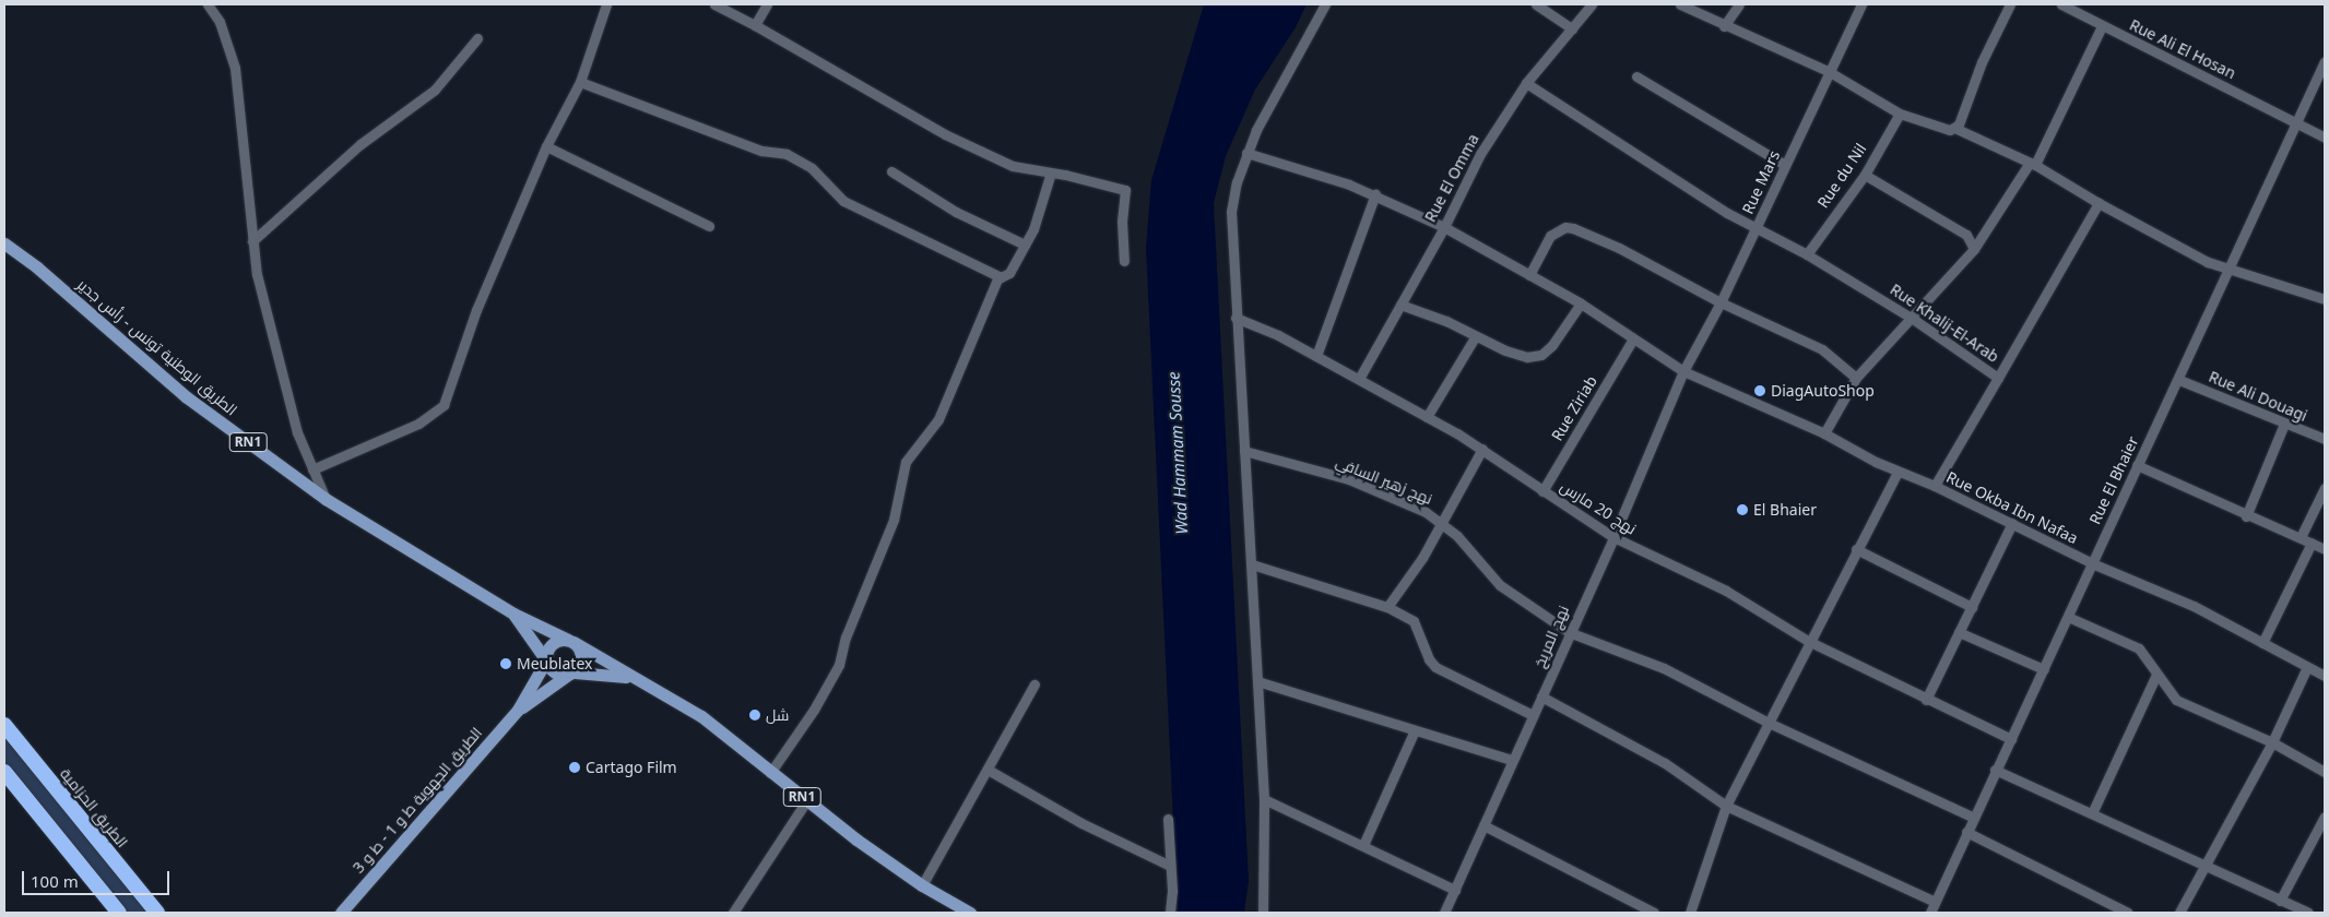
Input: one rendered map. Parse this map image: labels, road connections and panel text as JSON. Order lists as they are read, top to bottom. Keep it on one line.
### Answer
{"streets":{"highway":["الطريق الحزامية"],"main road":["الطريق الوطنية تونس - رأس جدير","RN1","الطريق الجهوية ط و 1 - ط و 3"],"street":["Rue Ali El Hosan","Rue du Nil","Rue El Omma","Rue Mars","Rue Khalij-El-Arab","Rue Ali Douagi","Rue Ziriab","نهج زهير السافي","Rue El Bhaier","نهج 20 مارس","Rue Okba Ibn Nafaa","نهج المريخ"]},"crossings":[["Rue Ali El Hosan","Rue El Bhaier"],["Rue du Nil","Rue Khalij-El-Arab"],["Rue El Omma","Rue Khalij-El-Arab"],["Rue El Omma","نهج 20 مارس"],["Rue El Omma","Rue Okba Ibn Nafaa"],["Rue Mars","Rue Khalij-El-Arab"],["Rue Mars","Rue Okba Ibn Nafaa"],["Rue Mars","نهج المريخ"],["الطريق الوطنية تونس - رأس جدير","RN1"],["الطريق الوطنية تونس - رأس جدير","الطريق الجهوية ط و 1 - ط و 3"],["Rue Ali Douagi","Rue El Bhaier"],["Rue Ziriab","نهج 20 مارس"],["Rue Ziriab","Rue Okba Ibn Nafaa"],["RN1","الطريق الجهوية ط و 1 - ط و 3"],["نهج زهير السافي","Rue El Bhaier"],["نهج زهير السافي","نهج المريخ"],["Rue El Bhaier","نهج 20 مارس"],["Rue El Bhaier","Rue Okba Ibn Nafaa"],["نهج 20 مارس","نهج المريخ"],["Rue Okba Ibn Nafaa","نهج المريخ"]],"water":["Wad Hammam Sousse"],"places":["DiagAutoShop","El Bhaier","Meublatex","شل","Cartago Film"],"scale_bar":"100 m"}
